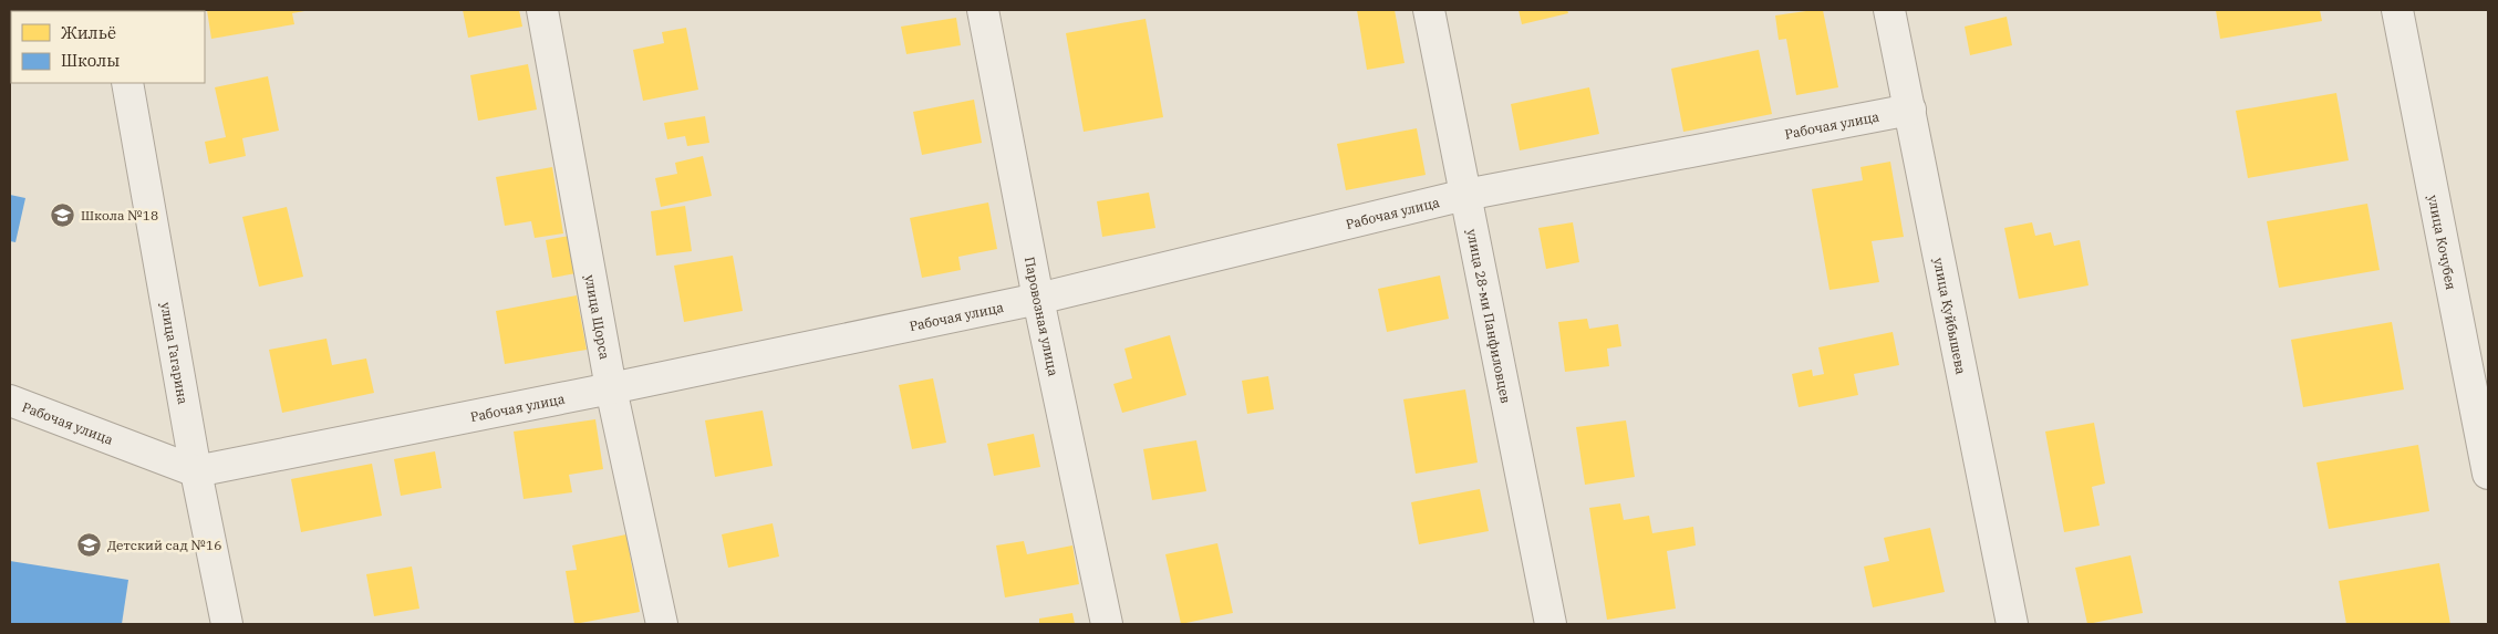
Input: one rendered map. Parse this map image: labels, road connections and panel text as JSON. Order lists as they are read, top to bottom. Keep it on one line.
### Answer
{"streets":{"street":["Рабочая улица","улица Кочубея","улица 28-ми Панфиловцев","улица Куйбышева","улица Щорса","Паровозная улица","улица Гагарина"]},"crossings":[["Рабочая улица","улица 28-ми Панфиловцев"],["Рабочая улица","улица Куйбышева"],["Рабочая улица","улица Щорса"],["Рабочая улица","Паровозная улица"],["Рабочая улица","улица Гагарина"]],"places":{"school or university":["Школа №18","Детский сад №16"]},"legend":["Жильё","Школы"]}
